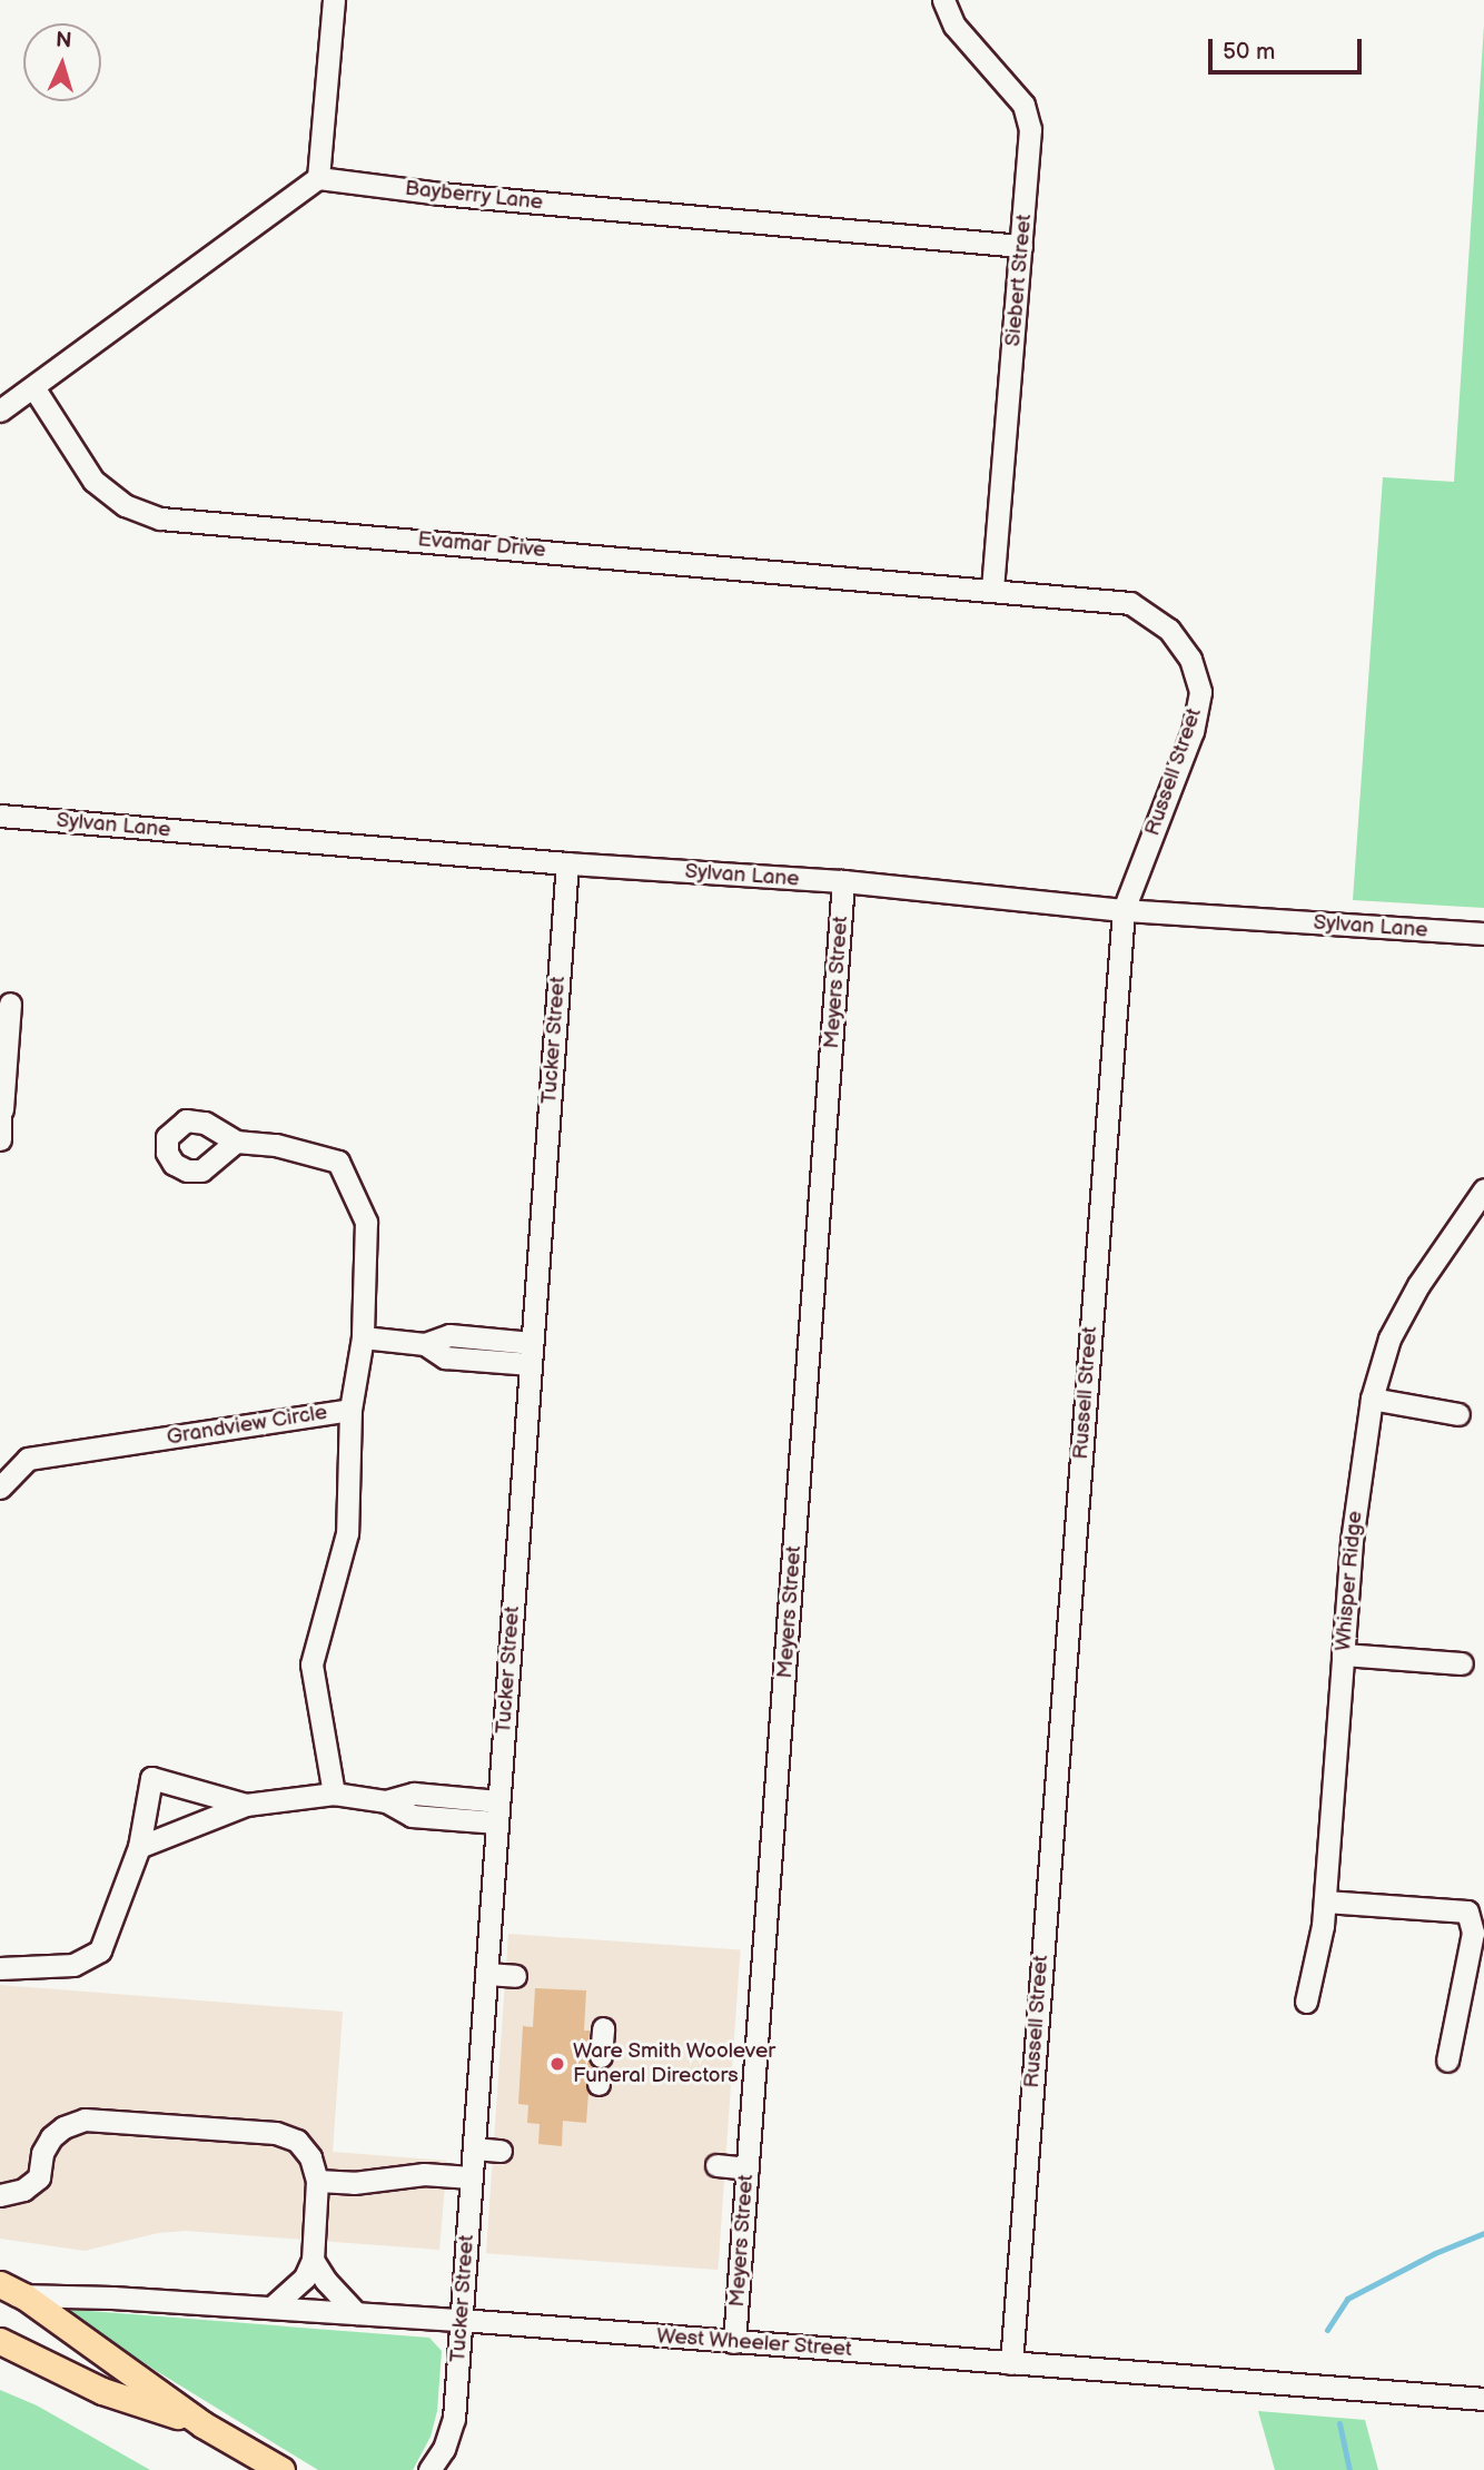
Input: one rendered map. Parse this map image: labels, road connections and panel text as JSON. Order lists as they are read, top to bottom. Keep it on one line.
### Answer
{"streets":{"street":["Bayberry Lane","Siebert Street","Evamar Drive","Russell Street","Sylvan Lane","Meyers Street","Tucker Street","Grandview Circle","Whisper Ridge","West Wheeler Street"]},"crossings":[["Bayberry Lane","Siebert Street"],["Siebert Street","Evamar Drive"],["Siebert Street","Russell Street"],["Evamar Drive","Russell Street"],["Russell Street","Sylvan Lane"],["Russell Street","West Wheeler Street"],["Sylvan Lane","Meyers Street"],["Sylvan Lane","Tucker Street"],["Meyers Street","West Wheeler Street"],["Tucker Street","West Wheeler Street"]],"places":["Ware Smith Woolever Funeral Directors"],"scale_bar":"50 m","north":"top"}
